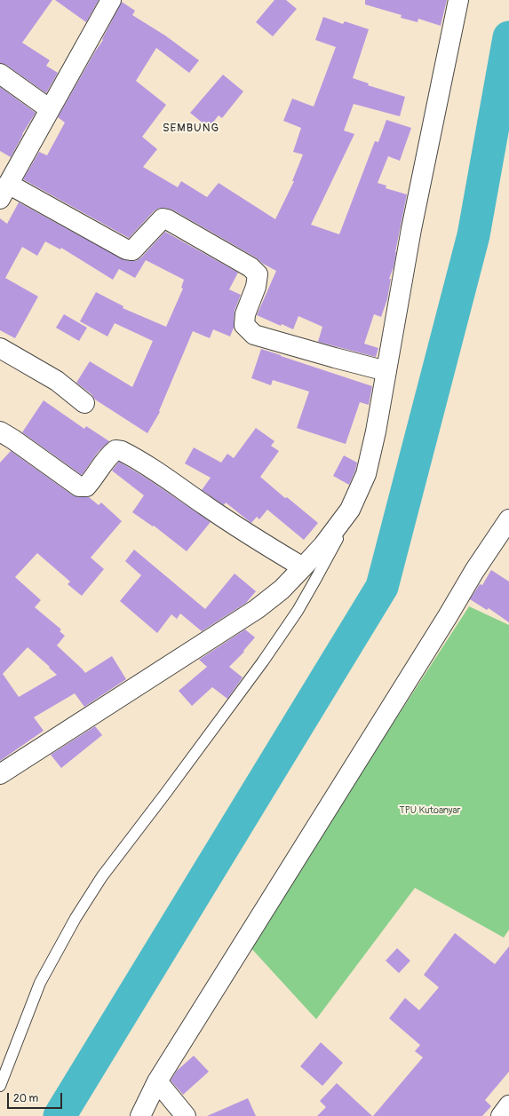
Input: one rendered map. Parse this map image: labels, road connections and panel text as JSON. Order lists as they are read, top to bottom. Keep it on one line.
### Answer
{"districts":["SEMBUNG"],"parks":["TPU Kutoanyar"],"scale_bar":"20 m"}
